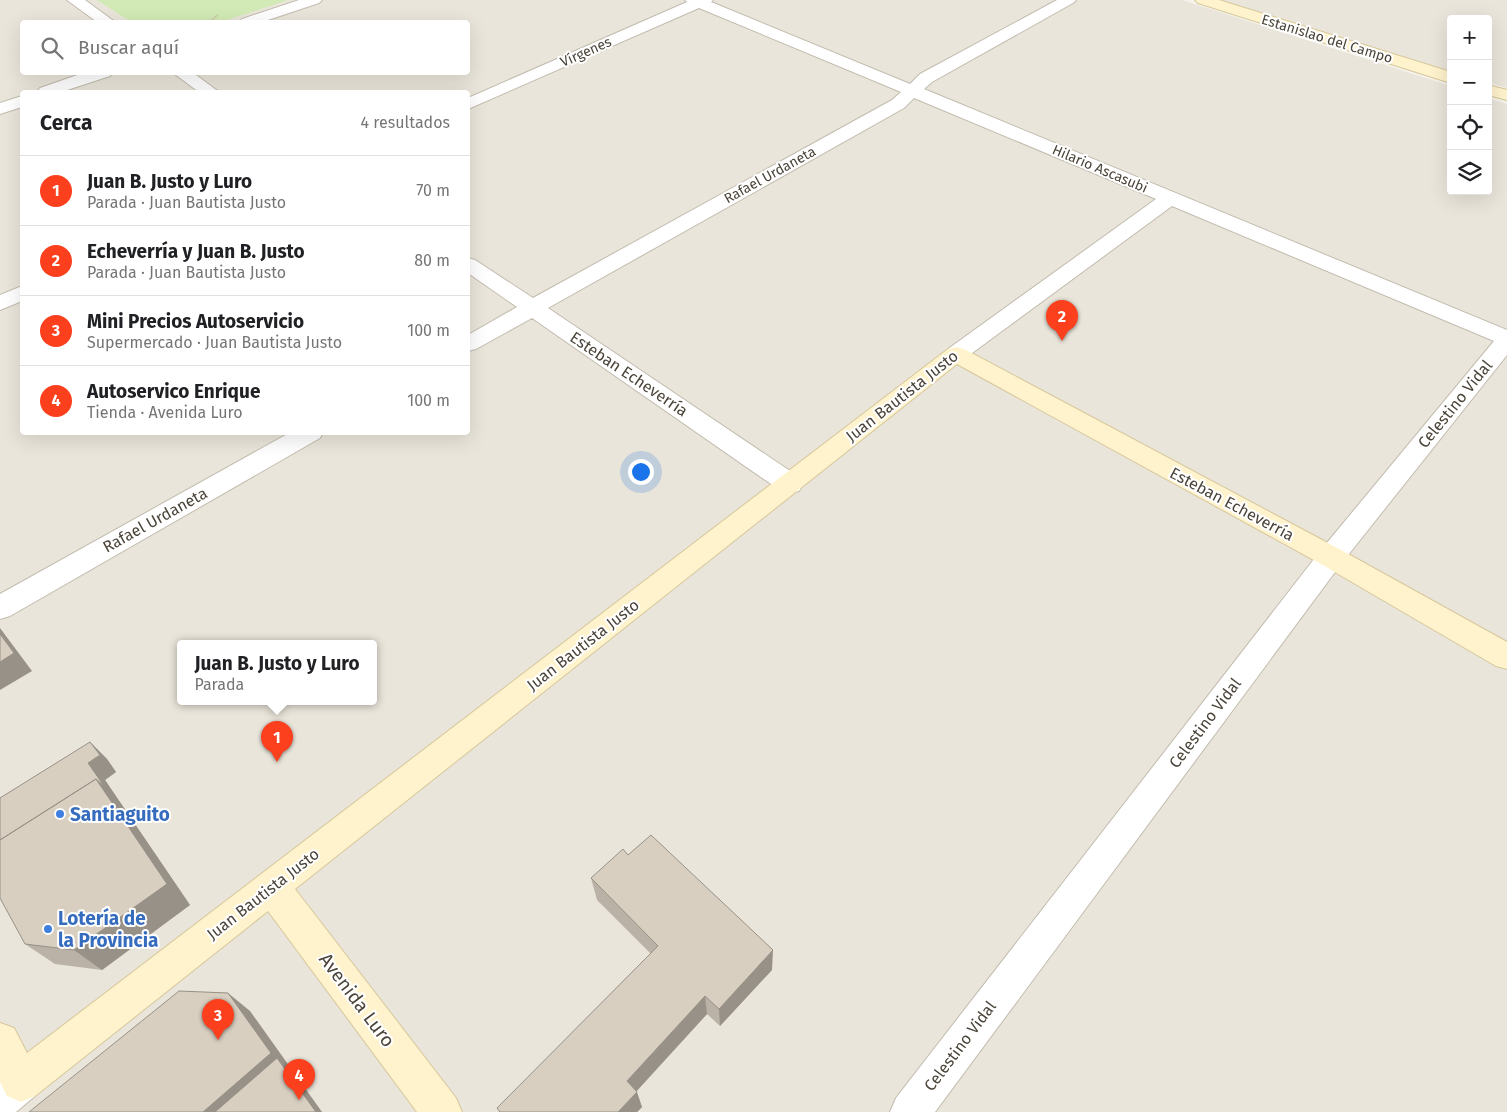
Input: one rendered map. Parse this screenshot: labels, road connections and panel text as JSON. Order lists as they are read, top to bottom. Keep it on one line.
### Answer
{"streets":{"street":["Estanislao del Campo","Vírgenes","Hilario Ascasubi","Rafael Urdaneta","Esteban Echeverría","Juan Bautista Justo","Celestino Vidal","Avenida Luro"]},"crossings":[["Vírgenes","Hilario Ascasubi"],["Hilario Ascasubi","Rafael Urdaneta"],["Hilario Ascasubi","Juan Bautista Justo"],["Hilario Ascasubi","Celestino Vidal"],["Rafael Urdaneta","Esteban Echeverría"],["Esteban Echeverría","Juan Bautista Justo"],["Esteban Echeverría","Celestino Vidal"],["Juan Bautista Justo","Avenida Luro"]],"places":["Santiaguito","Lotería de la Provincia"],"page":{"map_buttons":["+","−"],"search":"Buscar aquí","heading":["Cerca","4 resultados"],"list":[{"mark":"1","name":"Juan B. Justo y Luro","note":"Parada · Juan Bautista Justo","value":"70 m"},{"mark":"2","name":"Echeverría y Juan B. Justo","note":"Parada · Juan Bautista Justo","value":"80 m"},{"mark":"3","name":"Mini Precios Autoservicio","note":"Supermercado · Juan Bautista Justo","value":"100 m"},{"mark":"4","name":"Autoservico Enrique","note":"Tienda · Avenida Luro","value":"100 m"}],"pins":["2","1","3","4"],"popup":["Juan B. Justo y Luro","Parada"]}}
